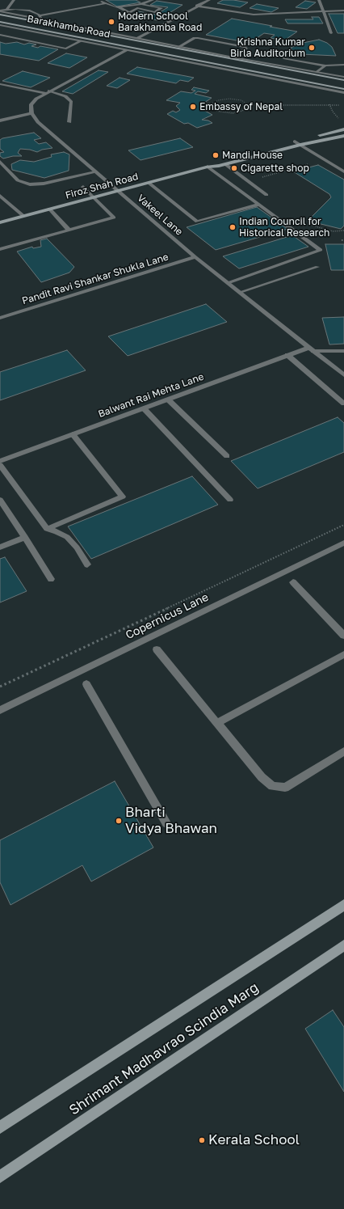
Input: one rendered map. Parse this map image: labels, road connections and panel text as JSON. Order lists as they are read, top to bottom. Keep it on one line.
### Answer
{"streets":{"main road":["Barakhamba Road","Firoz Shah Road","Shrimant Madhavrao Scindia Marg"],"street":["Vakeel Lane","Pandit Ravi Shankar Shukla Lane","Balwant Rai Mehta Lane","Copernicus Lane"]},"crossings":[["Firoz Shah Road","Vakeel Lane"],["Vakeel Lane","Pandit Ravi Shankar Shukla Lane"],["Vakeel Lane","Balwant Rai Mehta Lane"]],"places":["Modern School Barakhamba Road","Krishna Kumar Birla Auditorium","Embassy of Nepal","Mandi House","Cigarette shop","Indian Council for Historical Research","Bharti Vidya Bhawan","Kerala School"]}
